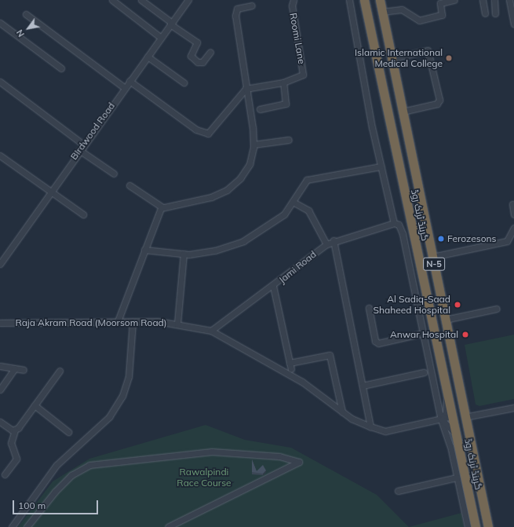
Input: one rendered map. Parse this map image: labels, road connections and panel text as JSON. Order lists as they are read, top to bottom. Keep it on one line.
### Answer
{"streets":{"highway":["گرینڈ ٹرنک روڈ","N-5"],"street":["Roomi Lane","BIrdwood Road","Jami Road","Raja Akram Road (Moorsom Road)"]},"crossings":[["گرینڈ ٹرنک روڈ","Raja Akram Road (Moorsom Road)"],["Jami Road","Raja Akram Road (Moorsom Road)"]],"parks":["Rawalpindi Race Course"],"places":["Islamic International Medical College","Ferozesons","Al Sadiq-Saad Shaheed Hospital","Anwar Hospital"],"scale_bar":"100 m","north":"bottom left"}
